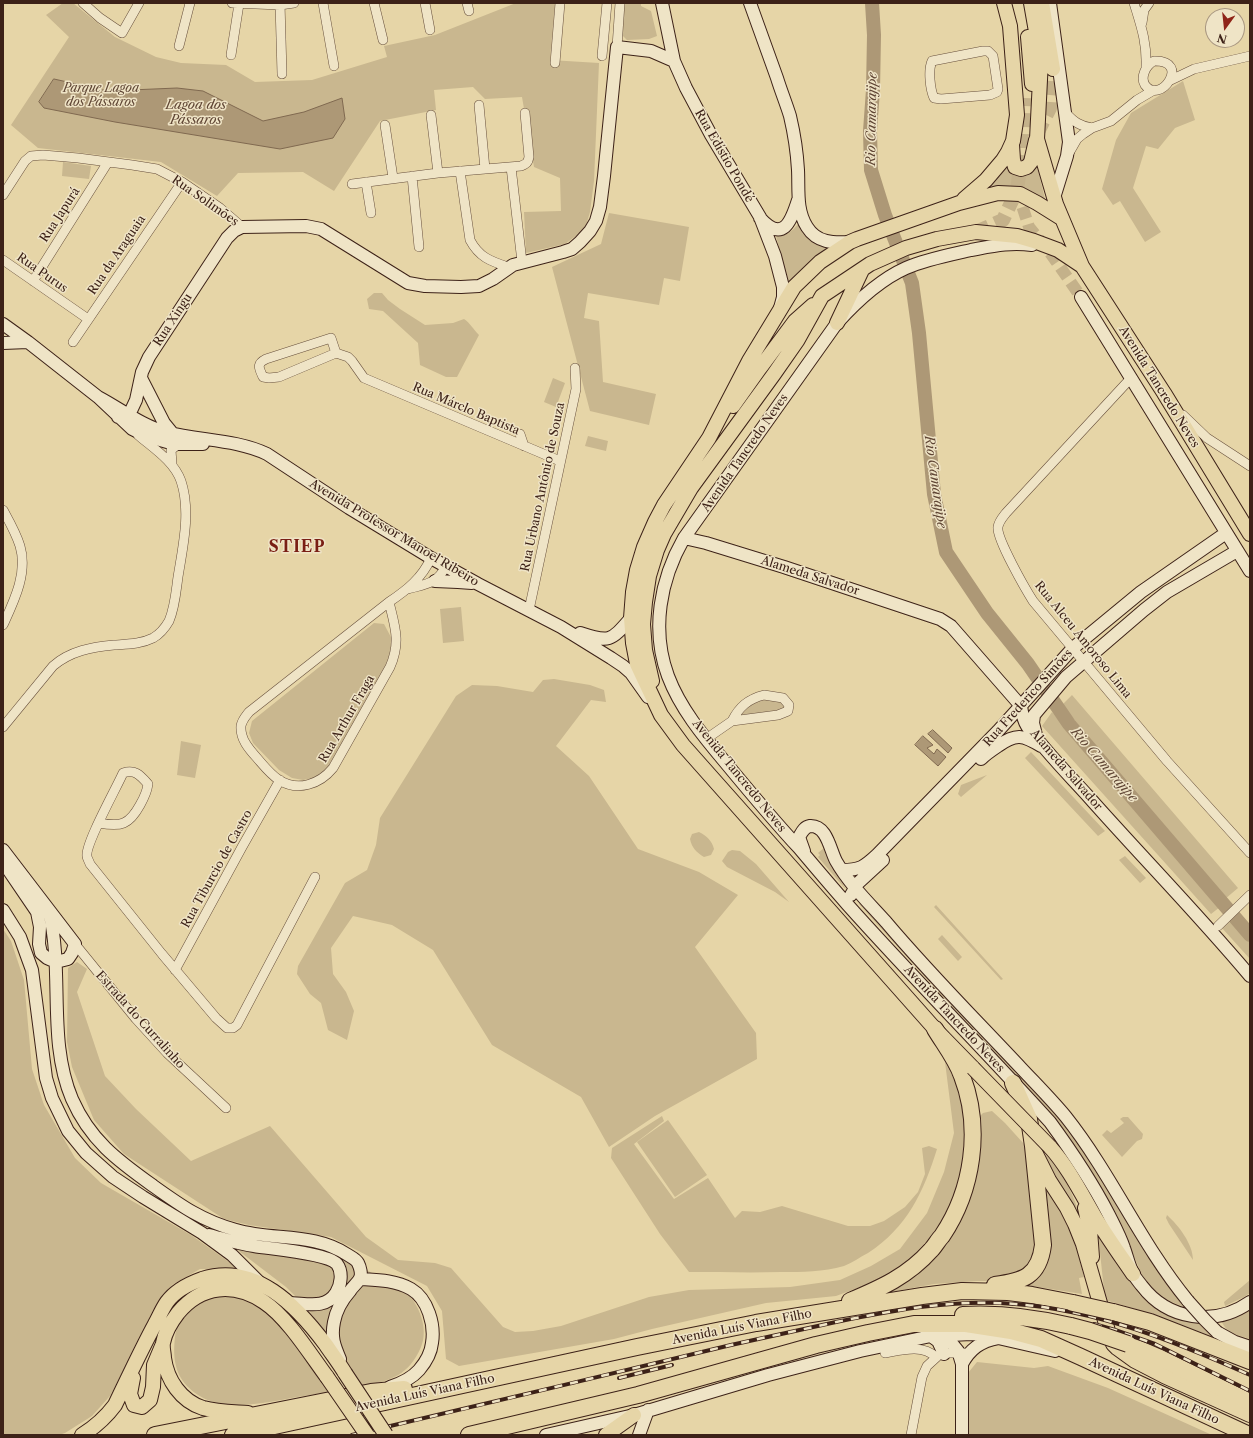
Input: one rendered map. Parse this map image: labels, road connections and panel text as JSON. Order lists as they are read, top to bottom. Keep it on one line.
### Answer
{"streets":{"highway":["Avenida Luís Viana Filho"],"main road":["Avenida Tancredo Neves"],"street":["Rua Edístio Pondé","Rua Solimões","Rua Japurá","Rua da Araguaia","Rua Purus","Rua Xingu","Rua Márclo Baptista","Rua Urbano Antônio de Souza","Avenida Professor Manoel Ribeiro","Alameda Salvador","Rua Alceu Amoroso Lima","Rua Frederico Simões","Rua Arthur Fraga","Rua Tiburcio de Castro","Estrada do Curralinho"]},"crossings":[["Rua Edístio Pondé","Avenida Tancredo Neves"],["Rua Solimões","Rua Japurá"],["Rua Solimões","Rua da Araguaia"],["Rua Solimões","Rua Xingu"],["Rua Japurá","Rua Purus"],["Rua da Araguaia","Rua Purus"],["Rua Xingu","Avenida Professor Manoel Ribeiro"],["Avenida Tancredo Neves","Avenida Professor Manoel Ribeiro"],["Avenida Tancredo Neves","Alameda Salvador"],["Avenida Tancredo Neves","Rua Alceu Amoroso Lima"],["Avenida Tancredo Neves","Rua Frederico Simões"],["Rua Márclo Baptista","Rua Urbano Antônio de Souza"],["Rua Urbano Antônio de Souza","Avenida Professor Manoel Ribeiro"],["Avenida Professor Manoel Ribeiro","Rua Arthur Fraga"],["Alameda Salvador","Rua Frederico Simões"],["Rua Alceu Amoroso Lima","Rua Frederico Simões"],["Rua Arthur Fraga","Rua Tiburcio de Castro"]],"districts":["STIEP"],"water":["Lagoa dos Pássaros","Rio Camarajipe"],"parks":["Parque Lagoa dos Pássaros"],"north":"bottom"}
